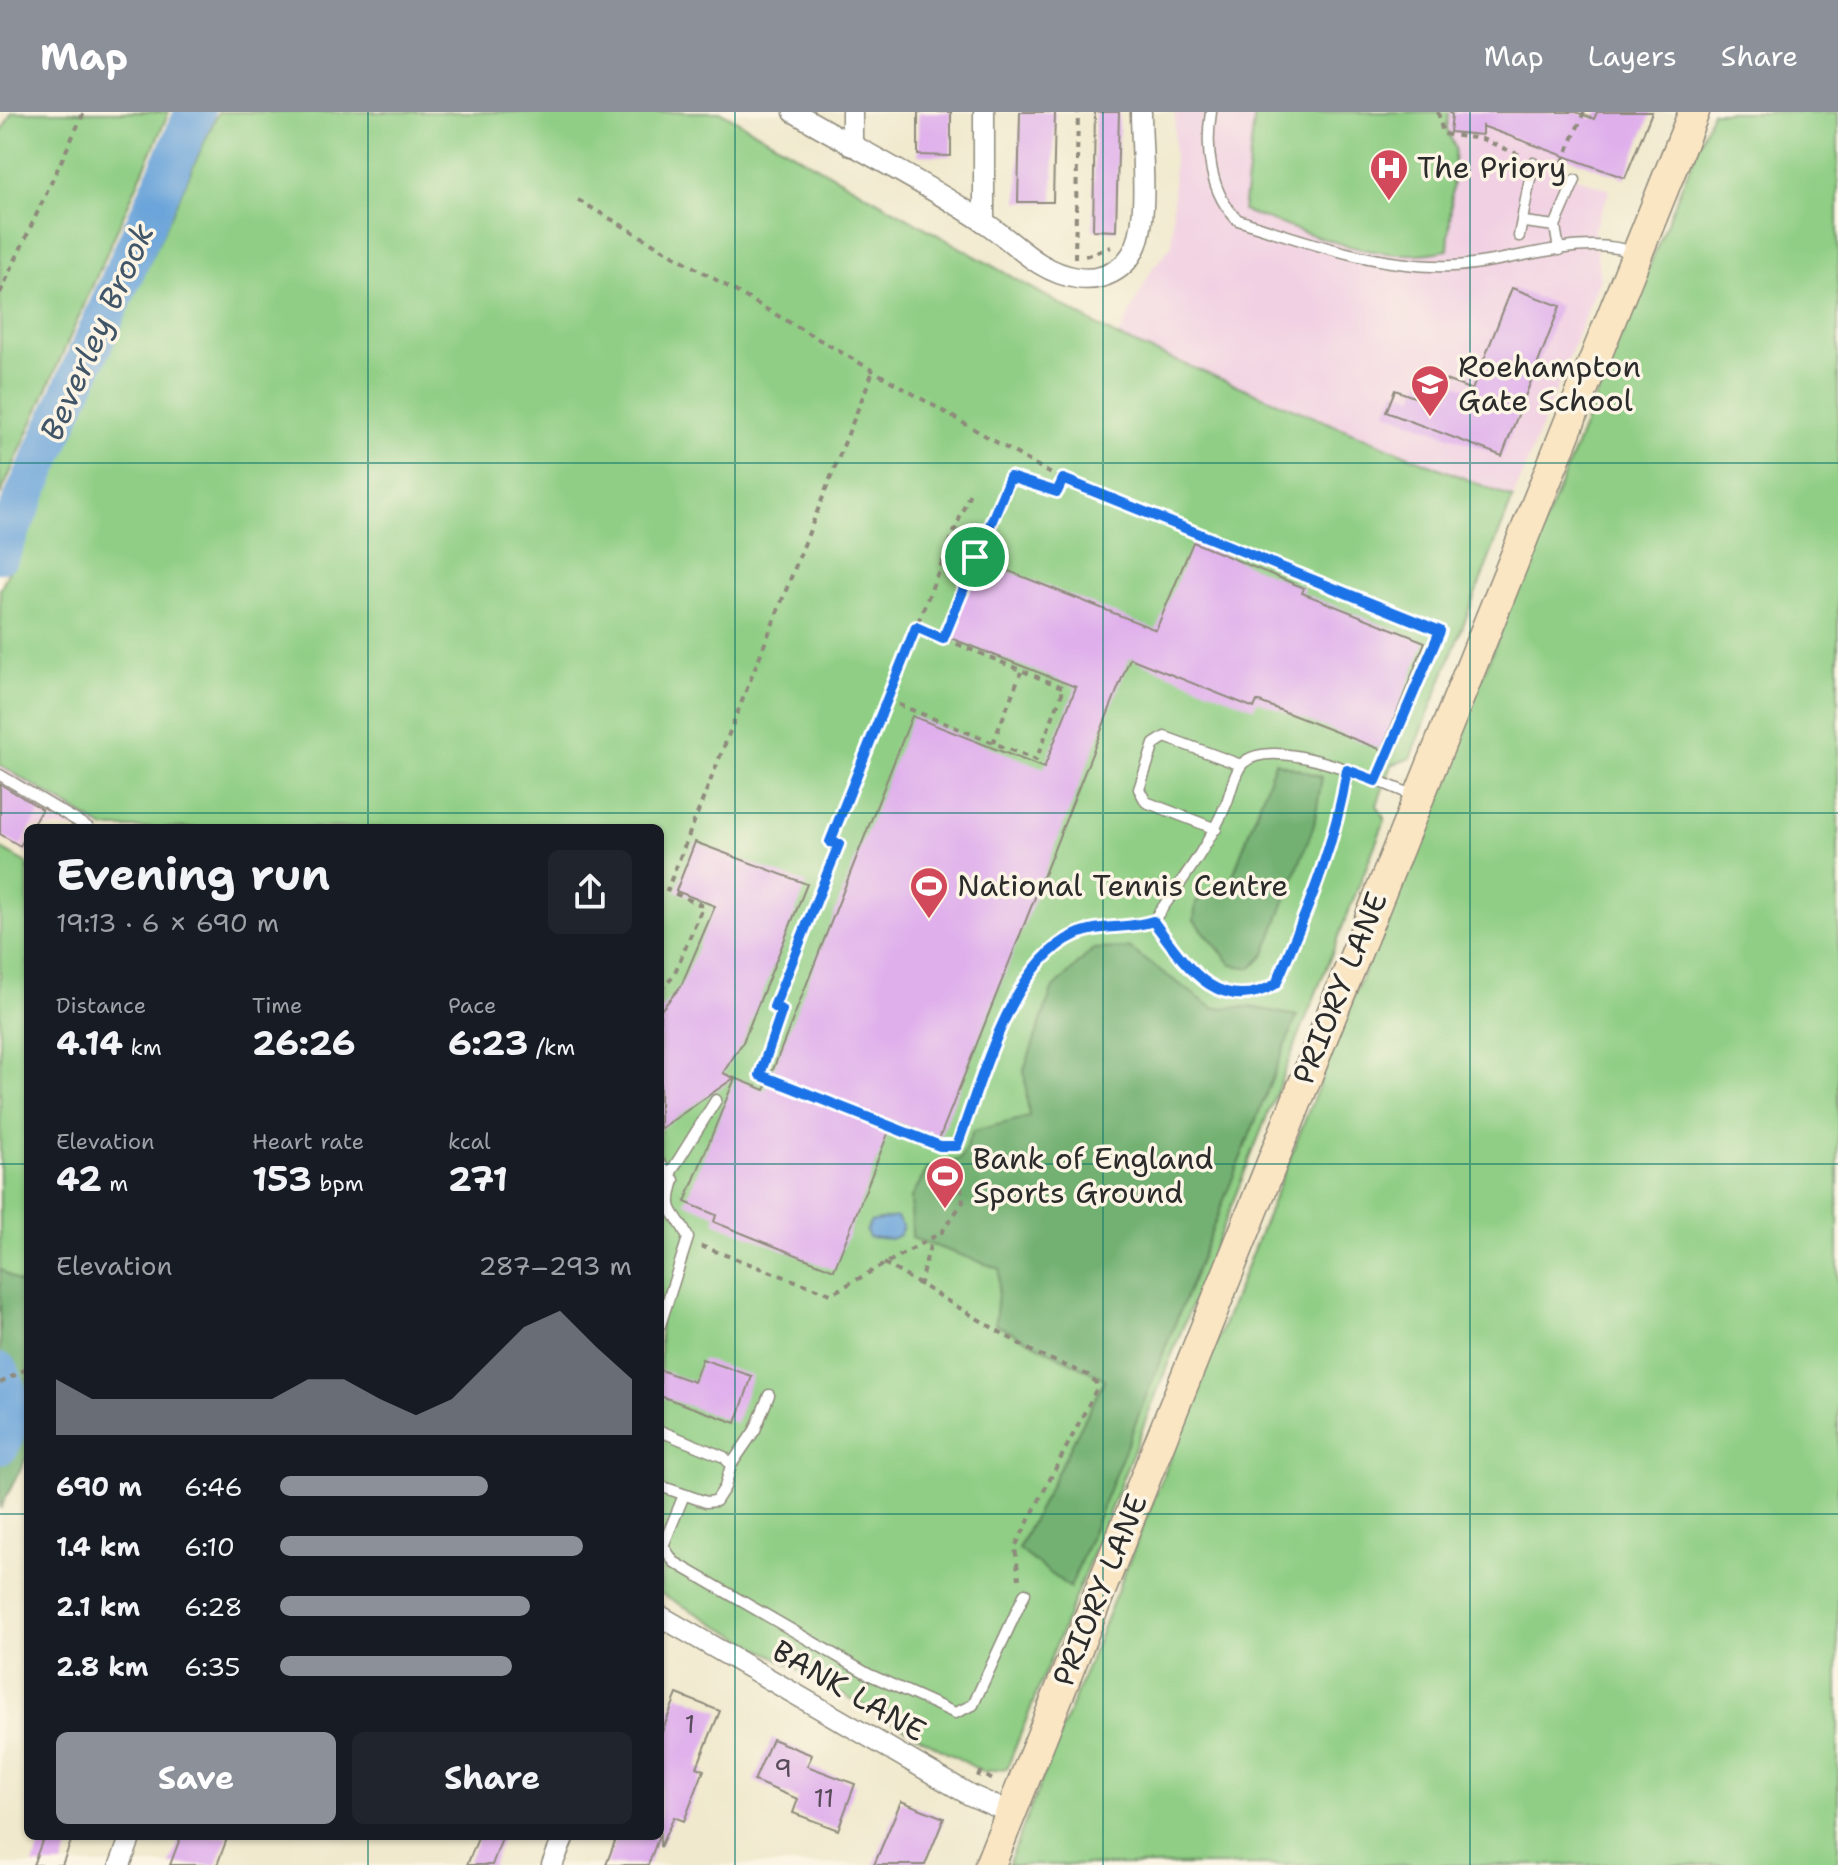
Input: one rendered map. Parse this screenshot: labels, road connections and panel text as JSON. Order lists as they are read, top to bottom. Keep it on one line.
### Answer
{"streets":{"street":["PRIORY LANE","BANK LANE"]},"crossings":[["PRIORY LANE","BANK LANE"]],"water":["Beverley Brook"],"places":{"hospital":["The Priory"],"school or university":["Roehampton Gate School"],"sports":["National Tennis Centre","Bank of England Sports Ground"]},"house_numbers":["1","9","11"],"page":{"header":"Map","nav":["Map","Layers","Share"],"heading":["Evening run","19:13 · 6 × 690 m"],"stats":[["Distance","4.14 km"],["Time","26:26"],["Pace","6:23 /km"],["Elevation","42 m"],["Heart rate","153 bpm"],["kcal","271"]],"chart":["Elevation","287–293 m"],"list":[{"name":"690 m","note":"6:46"},{"name":"1.4 km","note":"6:10"},{"name":"2.1 km","note":"6:28"},{"name":"2.8 km","note":"6:35"}],"buttons":["Save","Share"]}}
